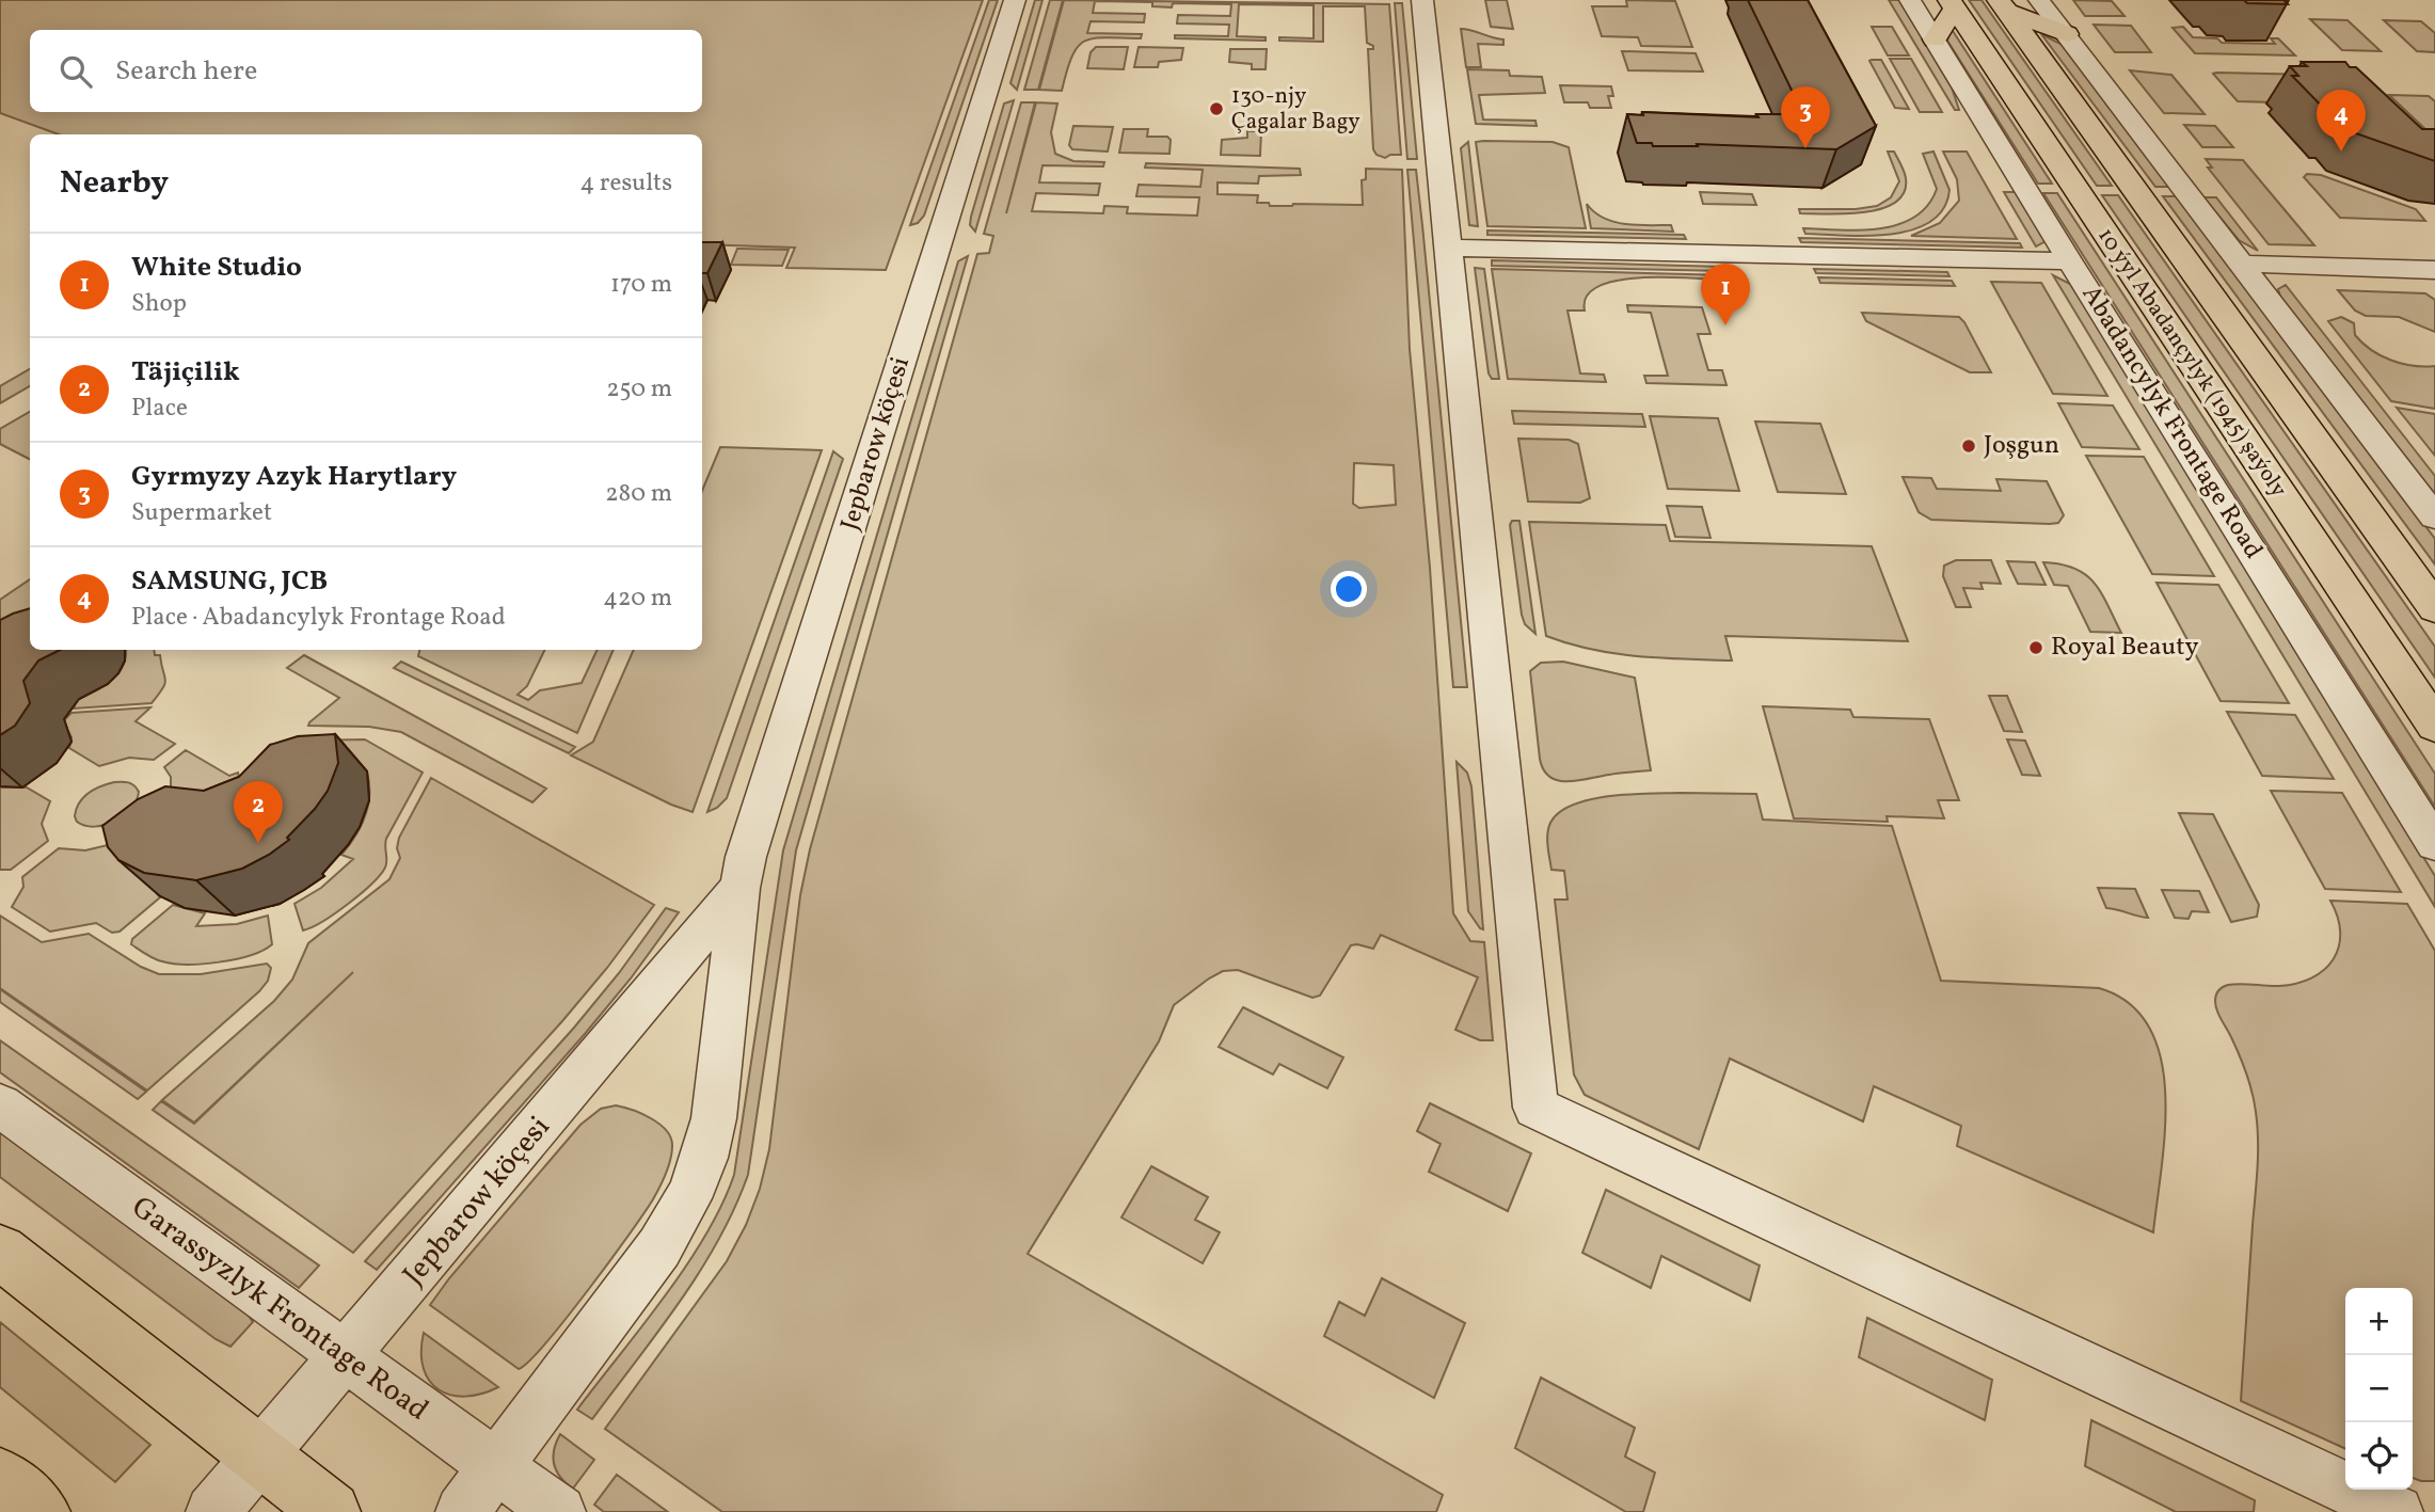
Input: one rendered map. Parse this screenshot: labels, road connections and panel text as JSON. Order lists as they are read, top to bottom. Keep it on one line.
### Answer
{"streets":{"main road":["10 ýyl Abadançylyk (1945) şaýoly"],"street":["Abadancylyk Frontage Road","Jepbarow köçesi","Garassyzlyk Frontage Road"]},"crossings":[["Jepbarow köçesi","Garassyzlyk Frontage Road"]],"places":["130-njy Çagalar Bagy","Joşgun","Royal Beauty"],"page":{"search":"Search here","pins":["3","4","1","2"],"heading":["Nearby","4 results"],"list":[{"mark":"1","name":"White Studio","note":"Shop","value":"170 m"},{"mark":"2","name":"Täjiçilik","note":"Place","value":"250 m"},{"mark":"3","name":"Gyrmyzy Azyk Harytlary","note":"Supermarket","value":"280 m"},{"mark":"4","name":"SAMSUNG, JCB","note":"Place · Abadancylyk Frontage Road","value":"420 m"}],"map_buttons":["+","−"]}}
